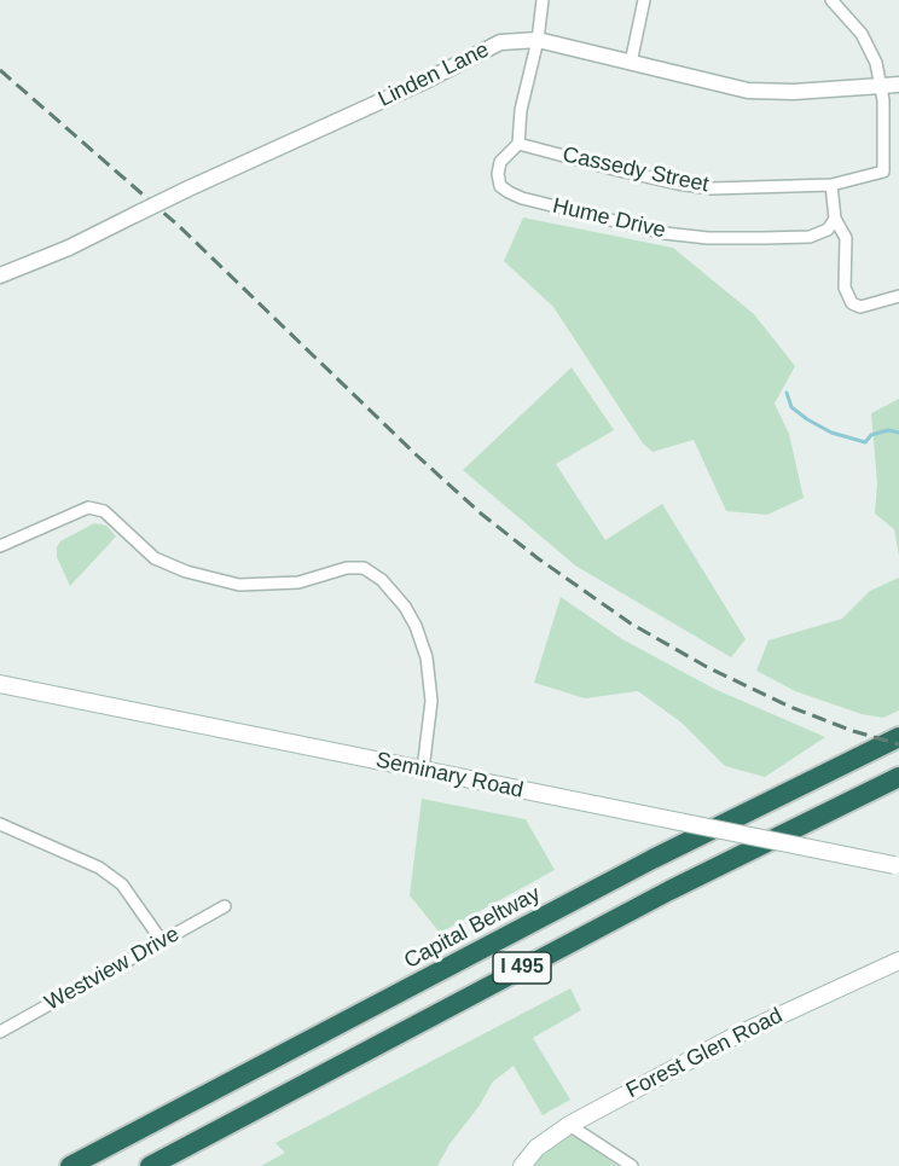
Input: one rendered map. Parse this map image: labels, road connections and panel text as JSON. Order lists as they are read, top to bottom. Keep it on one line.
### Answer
{"streets":{"highway":["Capital Beltway","I 495"],"main road":["Seminary Road","Forest Glen Road"],"street":["Linden Lane","Cassedy Street","Hume Drive","Westview Drive"]},"crossings":[["Linden Lane","Cassedy Street"],["Linden Lane","Hume Drive"],["Cassedy Street","Hume Drive"]]}
